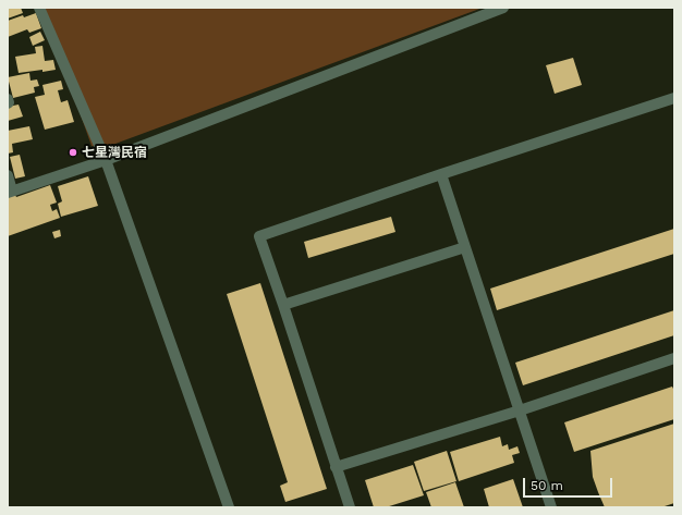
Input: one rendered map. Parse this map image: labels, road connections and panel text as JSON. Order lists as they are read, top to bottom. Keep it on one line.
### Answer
{"places":["七星灣民宿"],"scale_bar":"50 m"}
